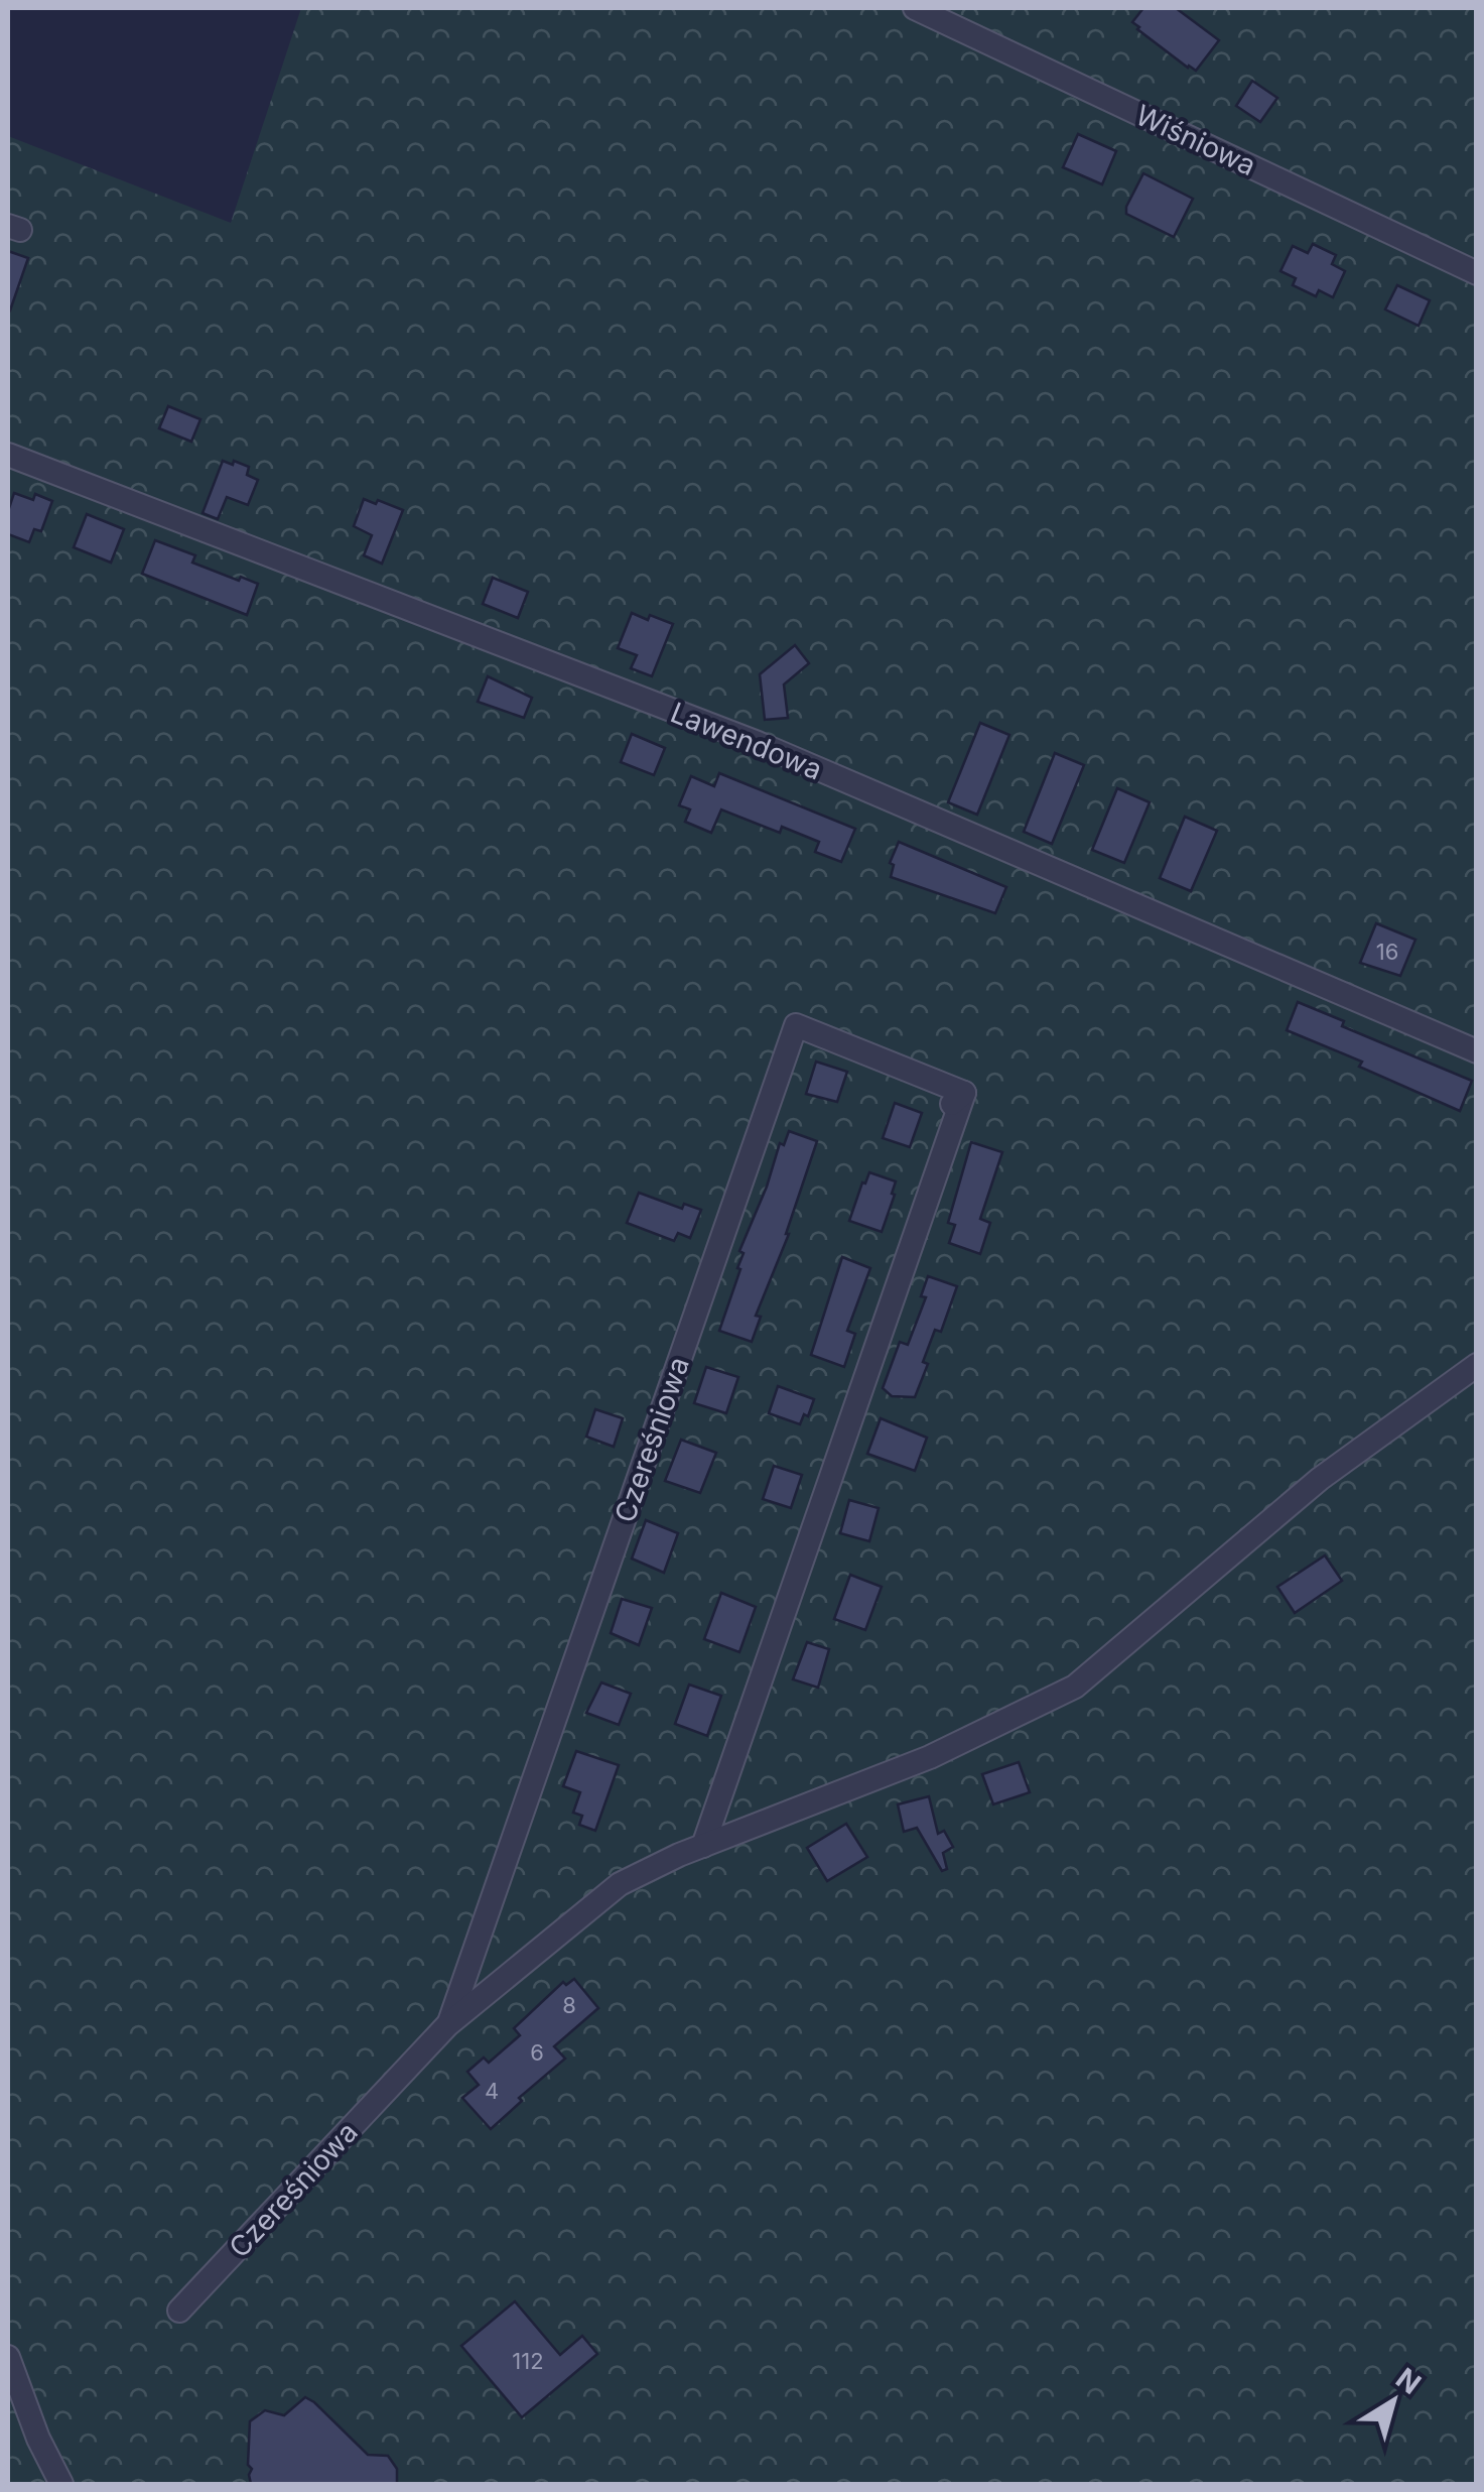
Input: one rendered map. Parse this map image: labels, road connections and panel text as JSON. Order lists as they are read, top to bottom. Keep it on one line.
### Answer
{"streets":{"street":["Wiśniowa","Lawendowa","Czereśniowa"]},"house_numbers":["16","8","6","4","112"],"north":"top right"}
